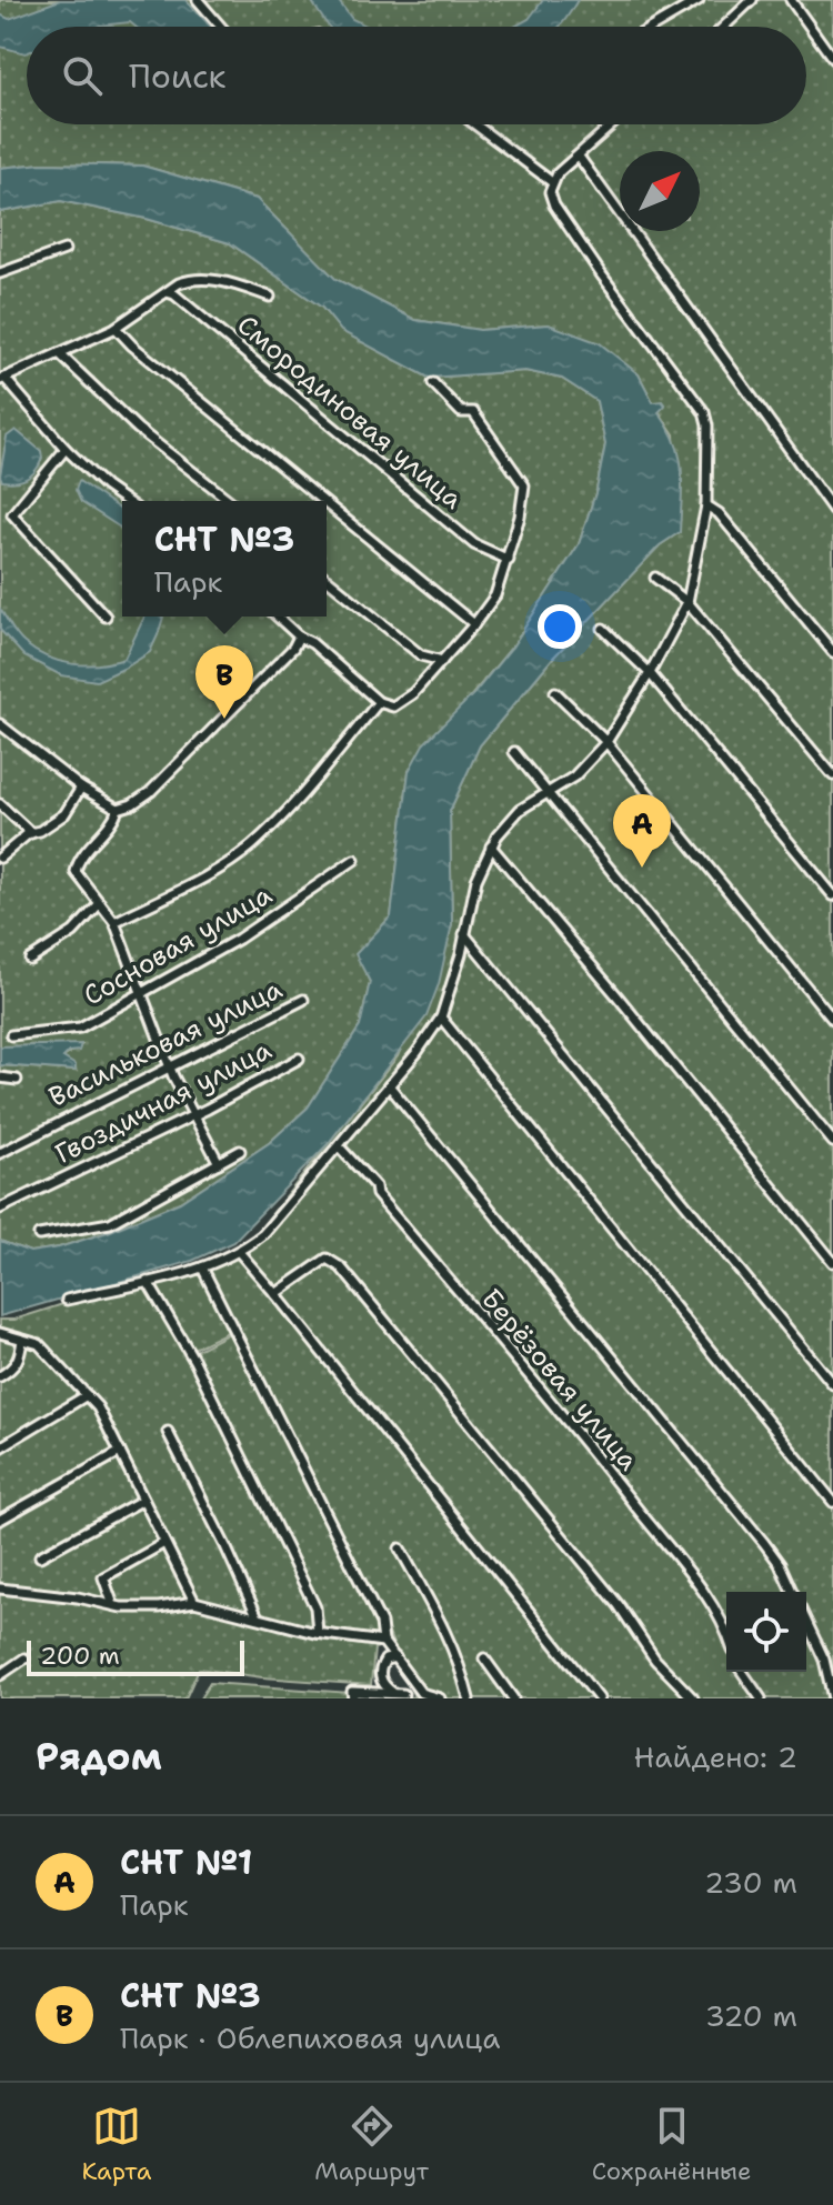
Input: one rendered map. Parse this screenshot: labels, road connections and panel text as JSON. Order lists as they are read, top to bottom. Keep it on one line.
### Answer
{"streets":{"street":["Смородиновая улица","Сосновая улица","Васильковая улица","Гвоздичная улица","Берёзовая улица"]},"scale_bar":"200 m","north":"top right","page":{"search":"Поиск","popup":["СНТ №3","Парк"],"pins":["B","A"],"scale":"200 m","heading":["Рядом","Найдено: 2"],"list":[{"mark":"A","name":"СНТ №1","note":"Парк","value":"230 m"},{"mark":"B","name":"СНТ №3","note":"Парк · Облепиховая улица","value":"320 m"}],"nav":["Карта","Маршрут","Сохранённые"]}}
